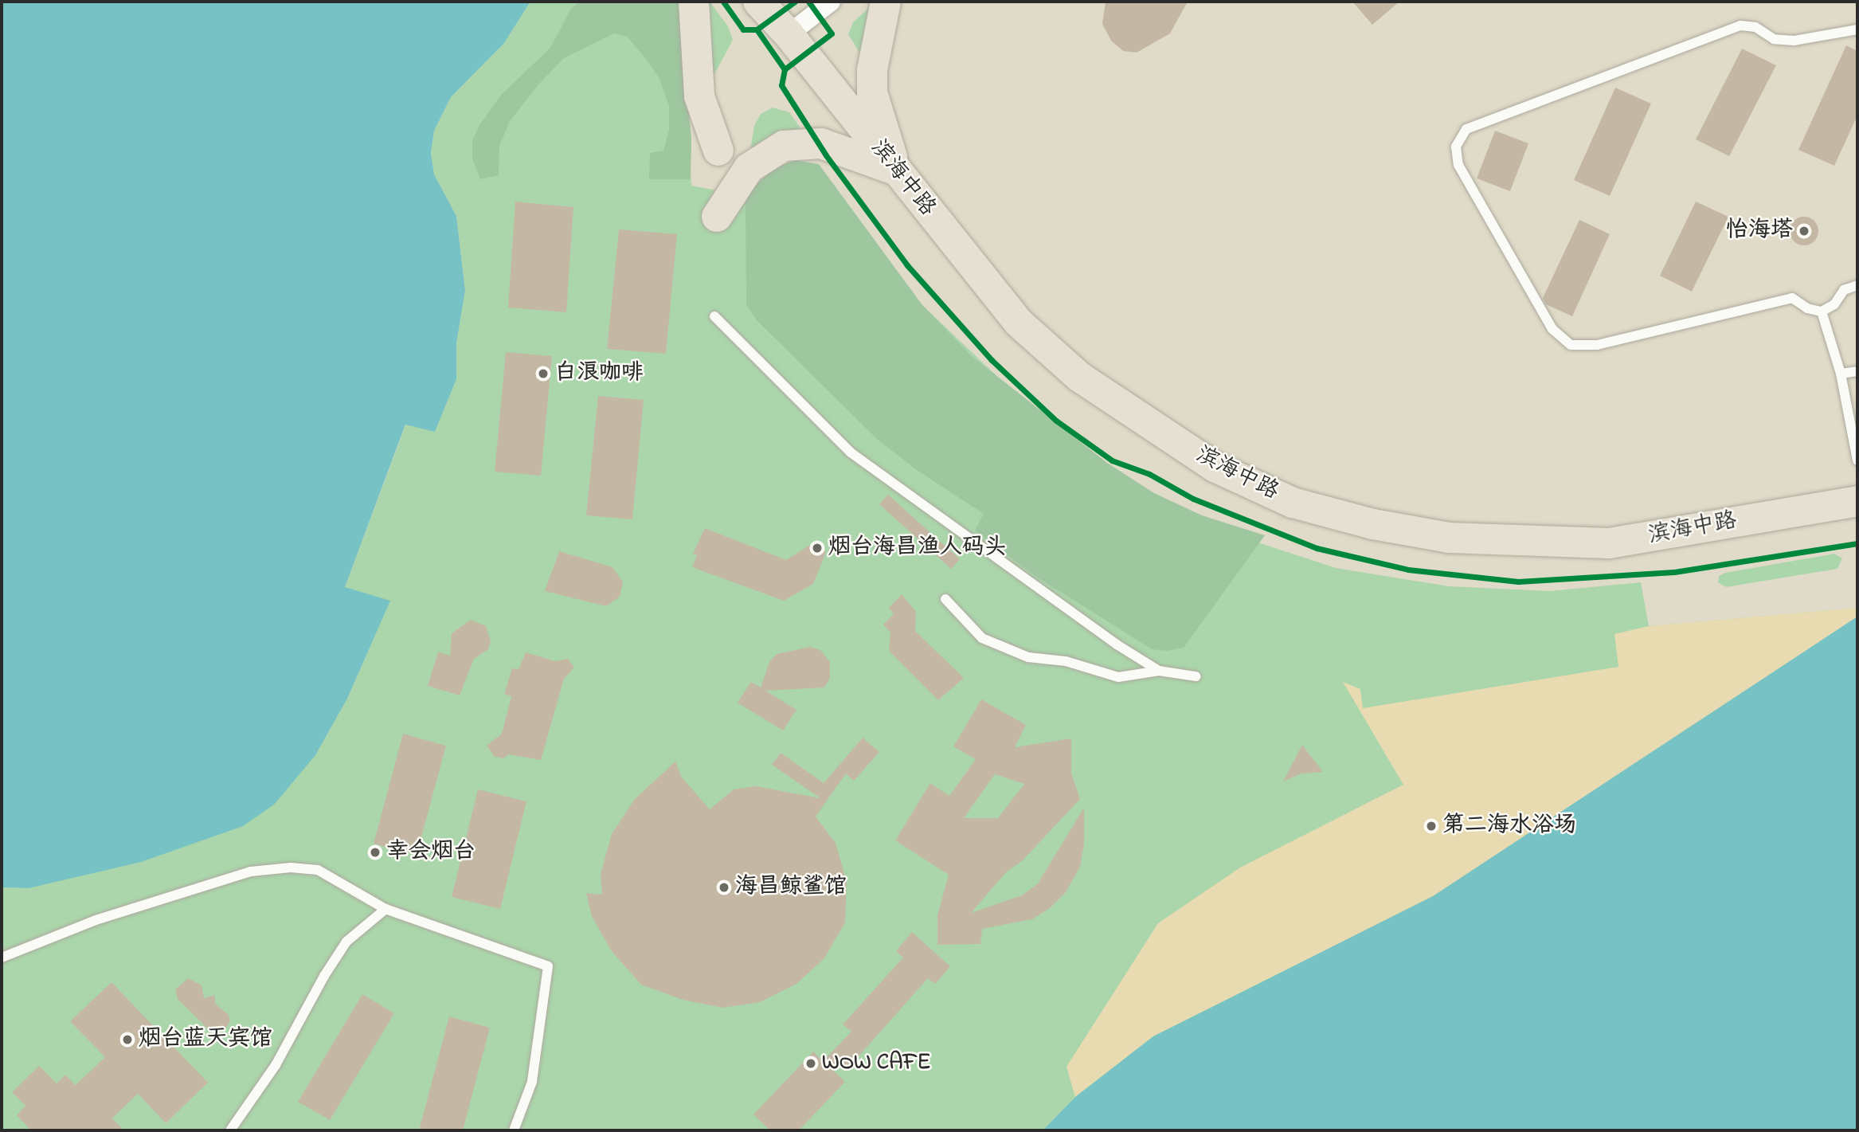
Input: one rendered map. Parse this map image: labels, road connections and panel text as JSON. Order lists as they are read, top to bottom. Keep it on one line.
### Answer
{"streets":{"main road":["滨海中路"]},"places":["怡海塔","白浪咖啡","烟台海昌渔人码头","第二海水浴场","幸会烟台","海昌鲸鲨馆","烟台蓝天宾馆","WOW CAFE"]}
